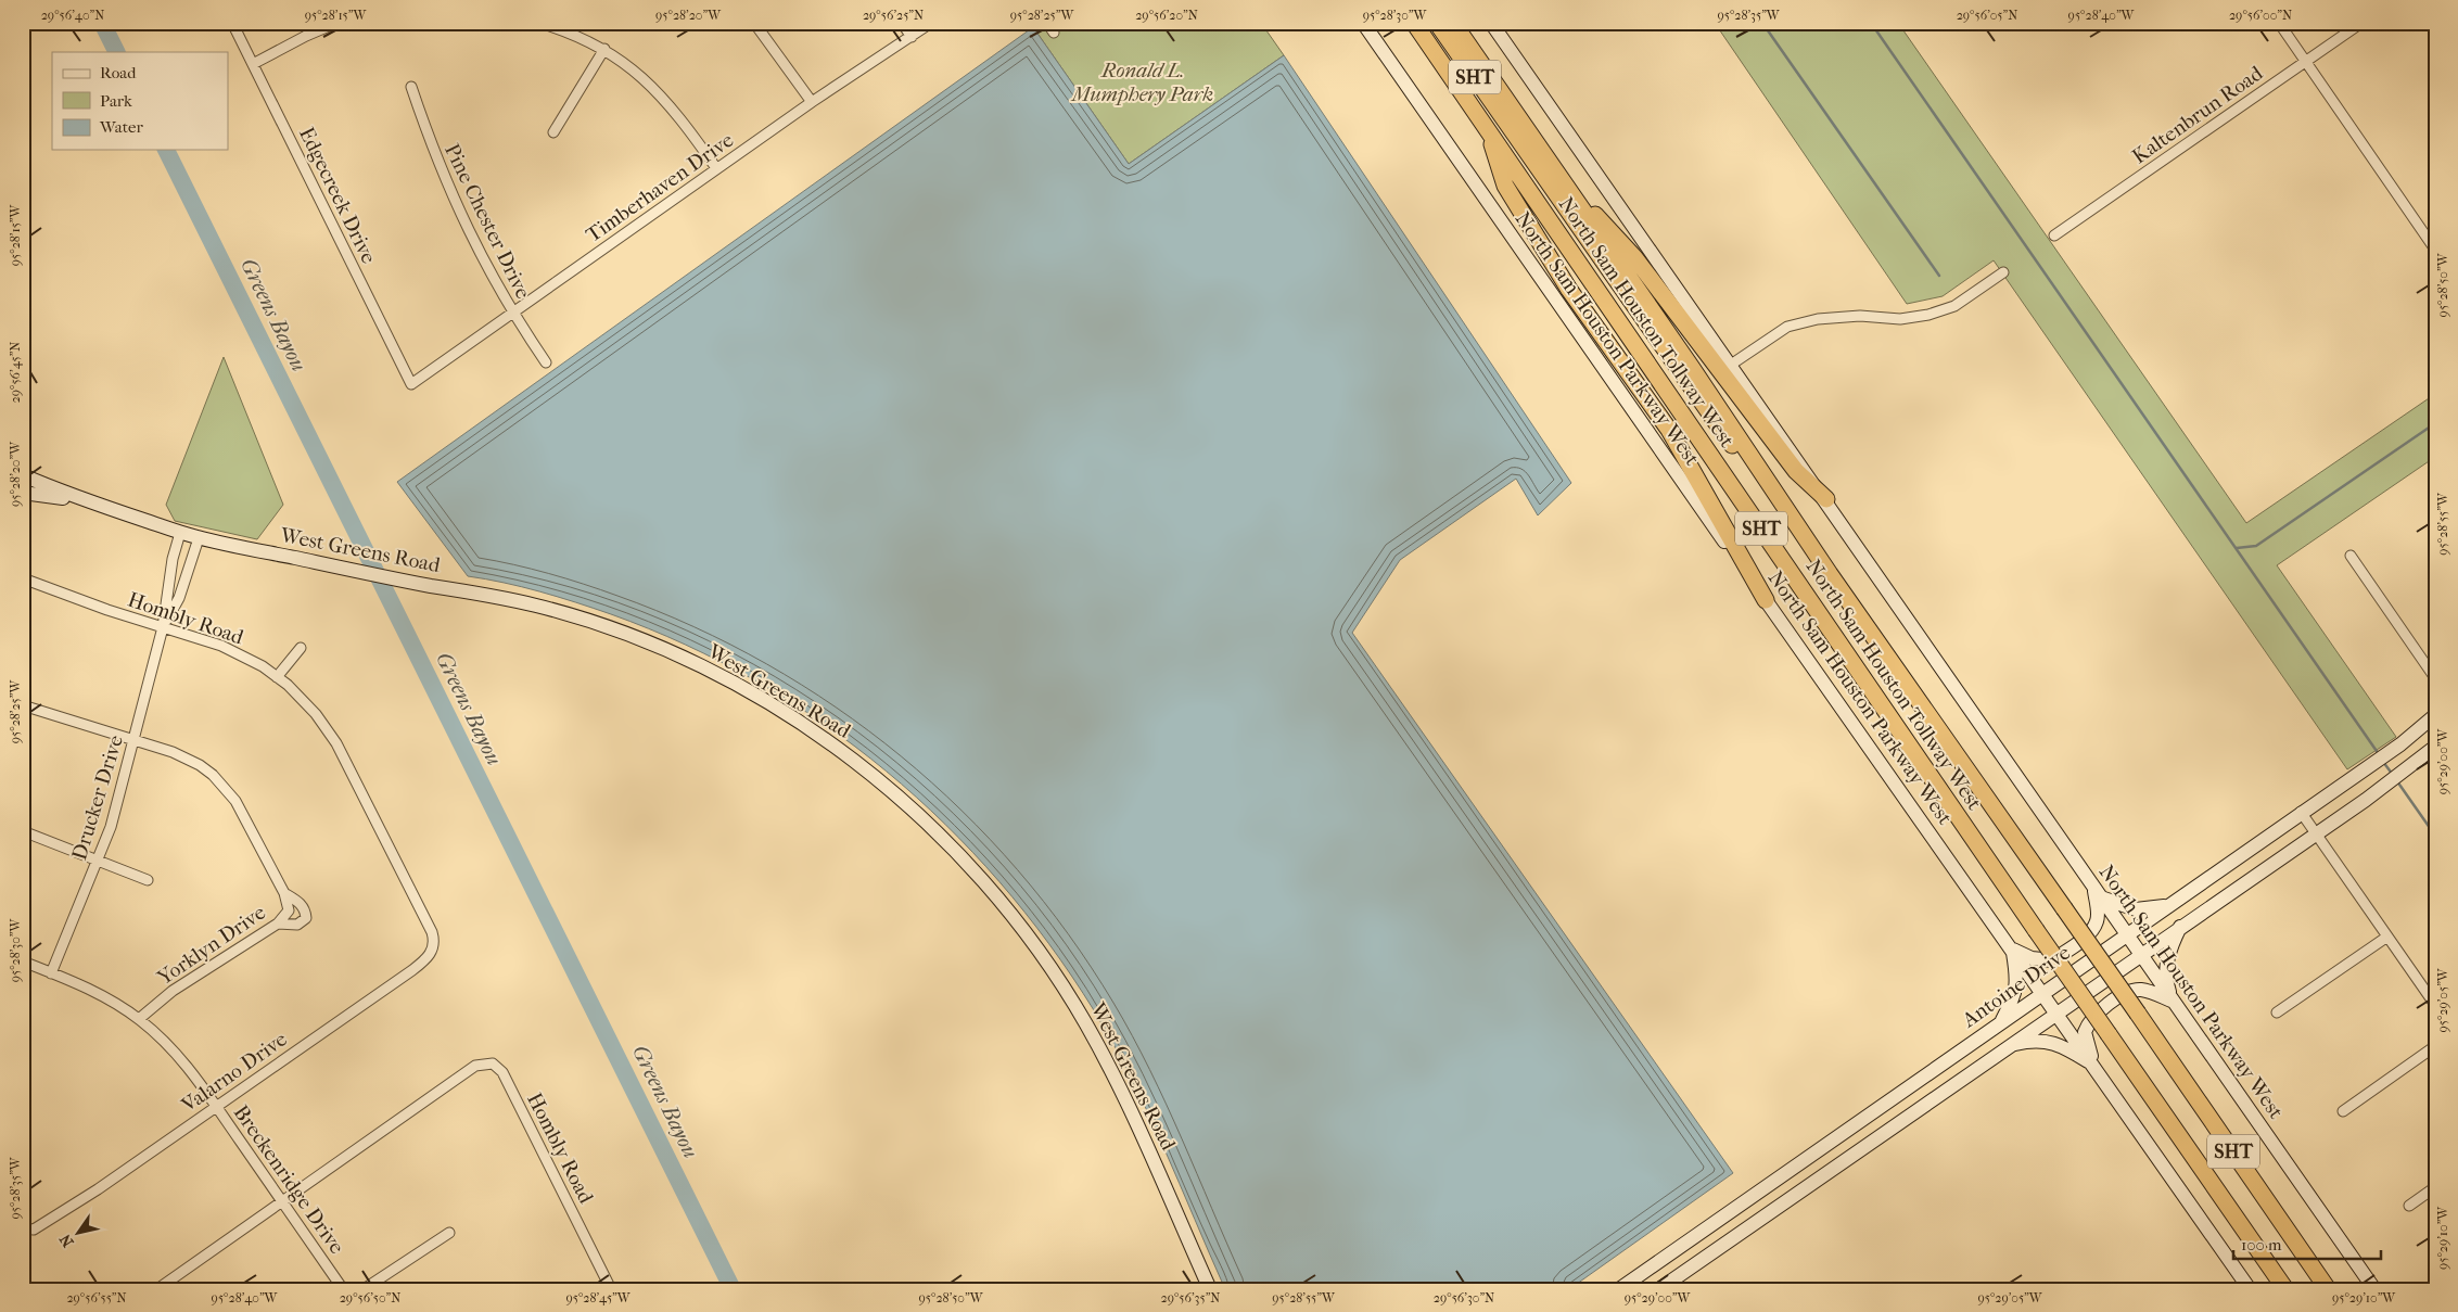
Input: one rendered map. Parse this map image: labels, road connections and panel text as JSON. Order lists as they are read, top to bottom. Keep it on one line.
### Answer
{"streets":{"highway":["SHT","North Sam Houston Tollway West"],"main road":["North Sam Houston Parkway West","West Greens Road","Antoine Drive"],"street":["Kaltenbrun Road","Timberhaven Drive","Edgecreek Drive","Pine Chester Drive","Hombly Road","Drucker Drive","Yorklyn Drive","Valarno Drive","Breckenridge Drive"]},"crossings":[["Timberhaven Drive","Edgecreek Drive"],["Timberhaven Drive","Pine Chester Drive"],["North Sam Houston Parkway West","Antoine Drive"],["West Greens Road","Drucker Drive"],["Hombly Road","Drucker Drive"],["Hombly Road","Valarno Drive"],["Hombly Road","Breckenridge Drive"],["Drucker Drive","Breckenridge Drive"],["Yorklyn Drive","Breckenridge Drive"],["Valarno Drive","Breckenridge Drive"]],"water":["Greens Bayou"],"parks":["Ronald L. Mumphery Park"],"legend":["Road","Park","Water"],"scale_bar":"100 m","north":"bottom left","coordinates":["29°56'40\"N","95°28'15\"W","95°28'20\"W","29°56'25\"N","95°28'25\"W","29°56'20\"N","95°28'30\"W","95°28'35\"W","29°56'05\"N","95°28'40\"W","29°56'00\"N","95°28'50\"W","29°56'45\"N","95°28'55\"W","95°29'00\"W","95°29'05\"W","95°29'10\"W","29°56'55\"N","29°56'50\"N","95°28'45\"W","29°56'35\"N","29°56'30\"N"]}
